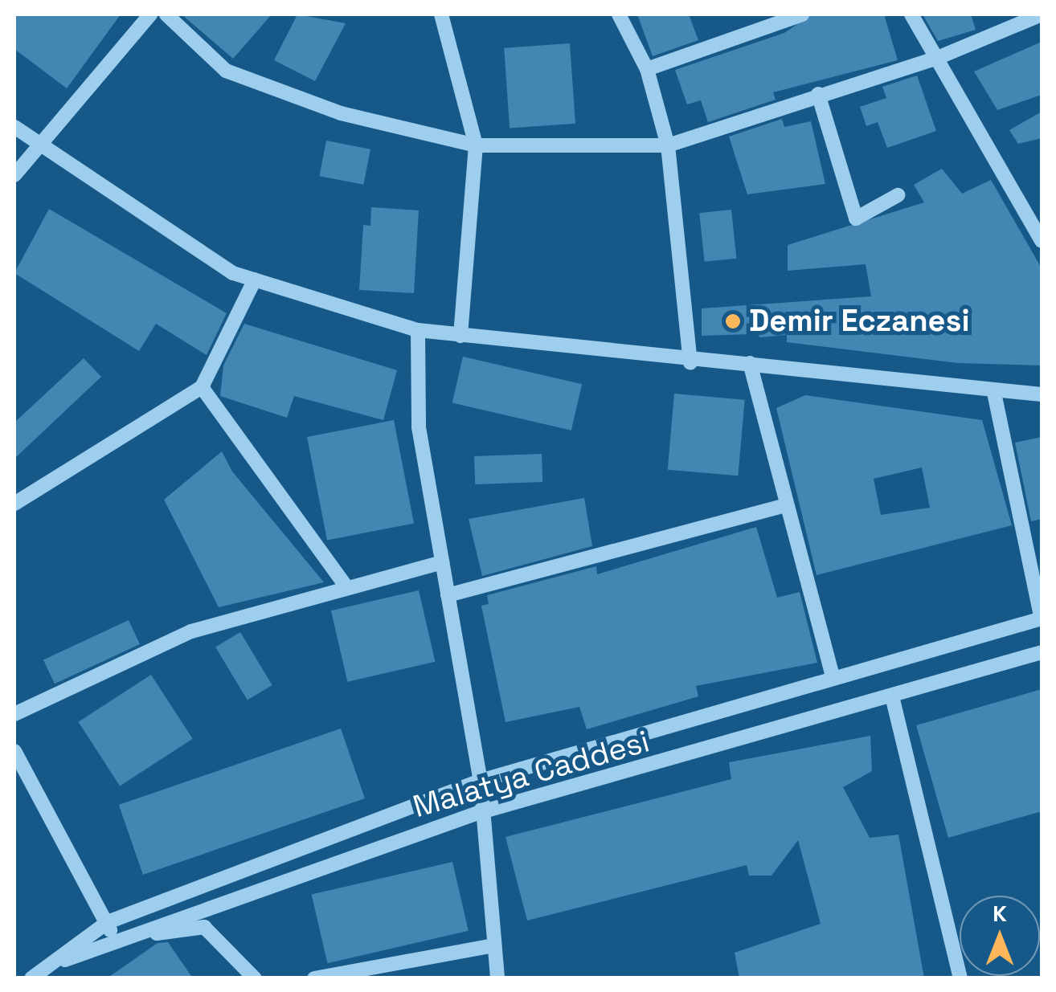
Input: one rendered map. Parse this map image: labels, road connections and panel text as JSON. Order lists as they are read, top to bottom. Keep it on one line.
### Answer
{"streets":{"street":["Malatya Caddesi"]},"places":["Demir Eczanesi"],"north":"top"}
